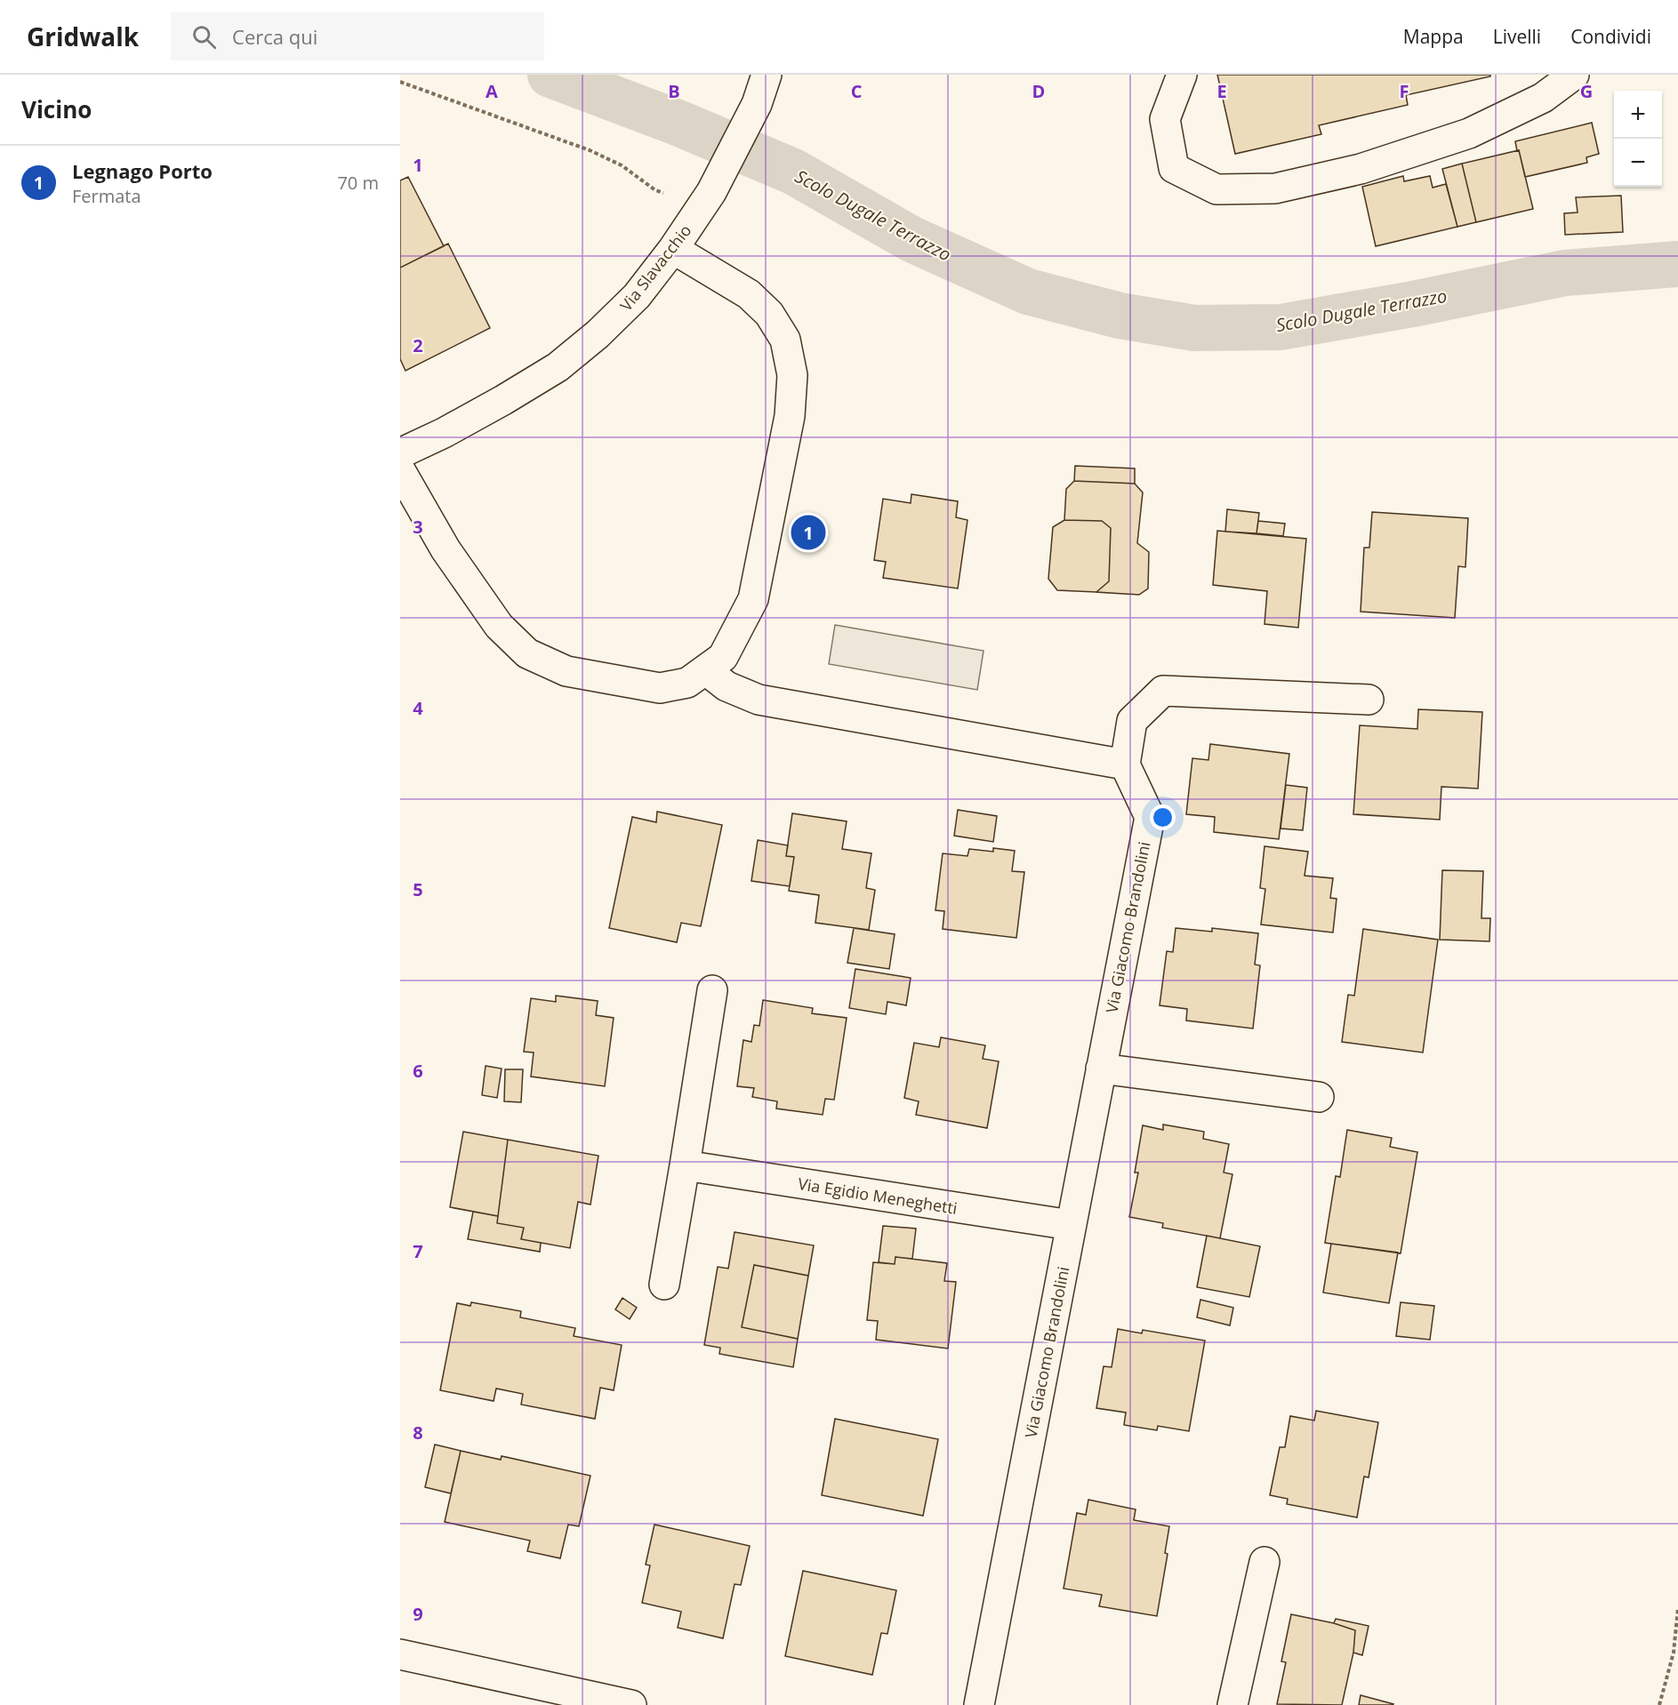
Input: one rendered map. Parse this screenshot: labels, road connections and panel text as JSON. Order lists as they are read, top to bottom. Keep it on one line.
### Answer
{"streets":{"street":["Via Slavacchio","Via Giacomo Brandolini","Via Egidio Meneghetti"]},"crossings":[["Via Giacomo Brandolini","Via Egidio Meneghetti"]],"water":["Scolo Dugale Terrazzo"],"page":{"header":"Gridwalk","search":"Cerca qui","nav":["Mappa","Livelli","Condividi"],"heading":"Vicino","map_buttons":["+","−"],"list":[{"mark":"1","name":"Legnago Porto","note":"Fermata","value":"70 m"}],"pins":"1"},"grid":{"columns":["A","B","C","D","E","F","G"],"rows":["1","2","3","4","5","6","7","8","9"]}}
